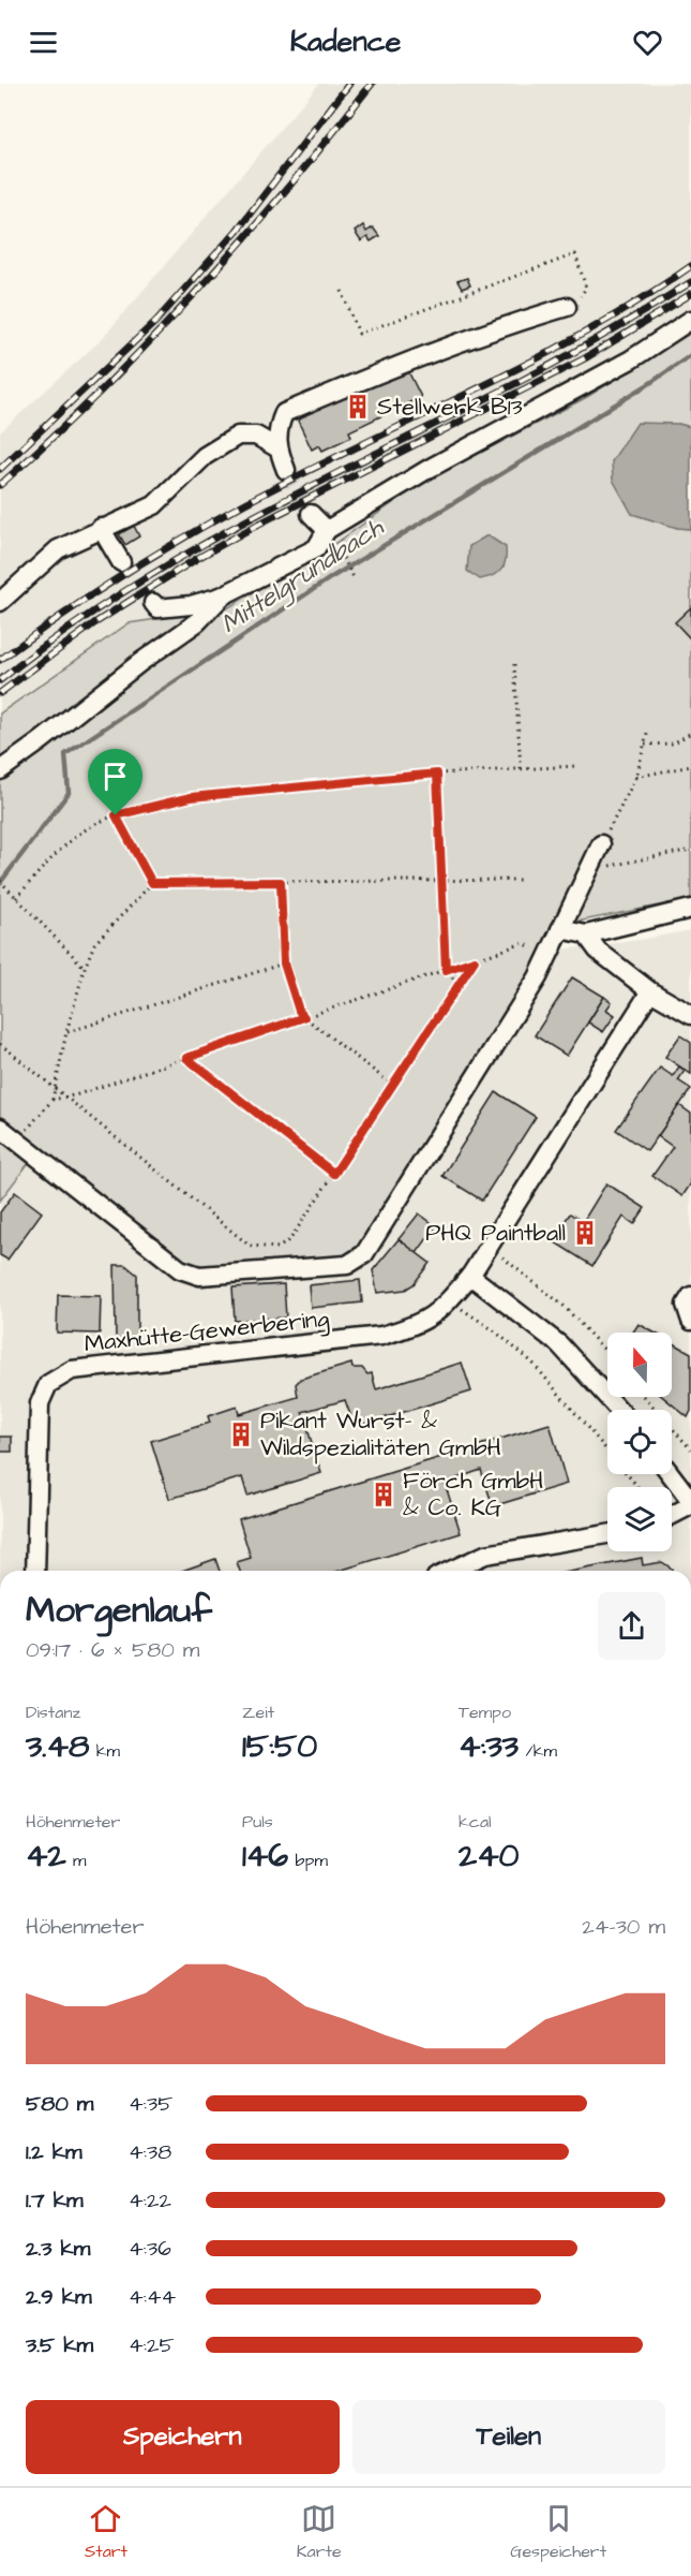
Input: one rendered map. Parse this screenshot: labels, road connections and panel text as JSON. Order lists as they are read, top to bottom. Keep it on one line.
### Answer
{"streets":{"street":["Maxhütte-Gewerbering"]},"water":["Mittelgrundbach"],"places":{"building":["Stellwerk B13","PHQ Paintball","Pikant Wurst- & Wildspezialitäten GmbH","Förch GmbH & Co. KG"]},"north":"top","page":{"header":"Kadence","heading":["Morgenlauf","09:17 · 6 × 580 m"],"stats":[["Distanz","3.48 km"],["Zeit","15:50"],["Tempo","4:33 /km"],["Höhenmeter","42 m"],["Puls","146 bpm"],["kcal","240"]],"chart":["Höhenmeter","24–30 m"],"list":[{"name":"580 m","note":"4:35"},{"name":"1.2 km","note":"4:38"},{"name":"1.7 km","note":"4:22"},{"name":"2.3 km","note":"4:36"},{"name":"2.9 km","note":"4:44"},{"name":"3.5 km","note":"4:25"}],"buttons":["Speichern","Teilen"],"tabs":["Start","Karte","Gespeichert"]}}
